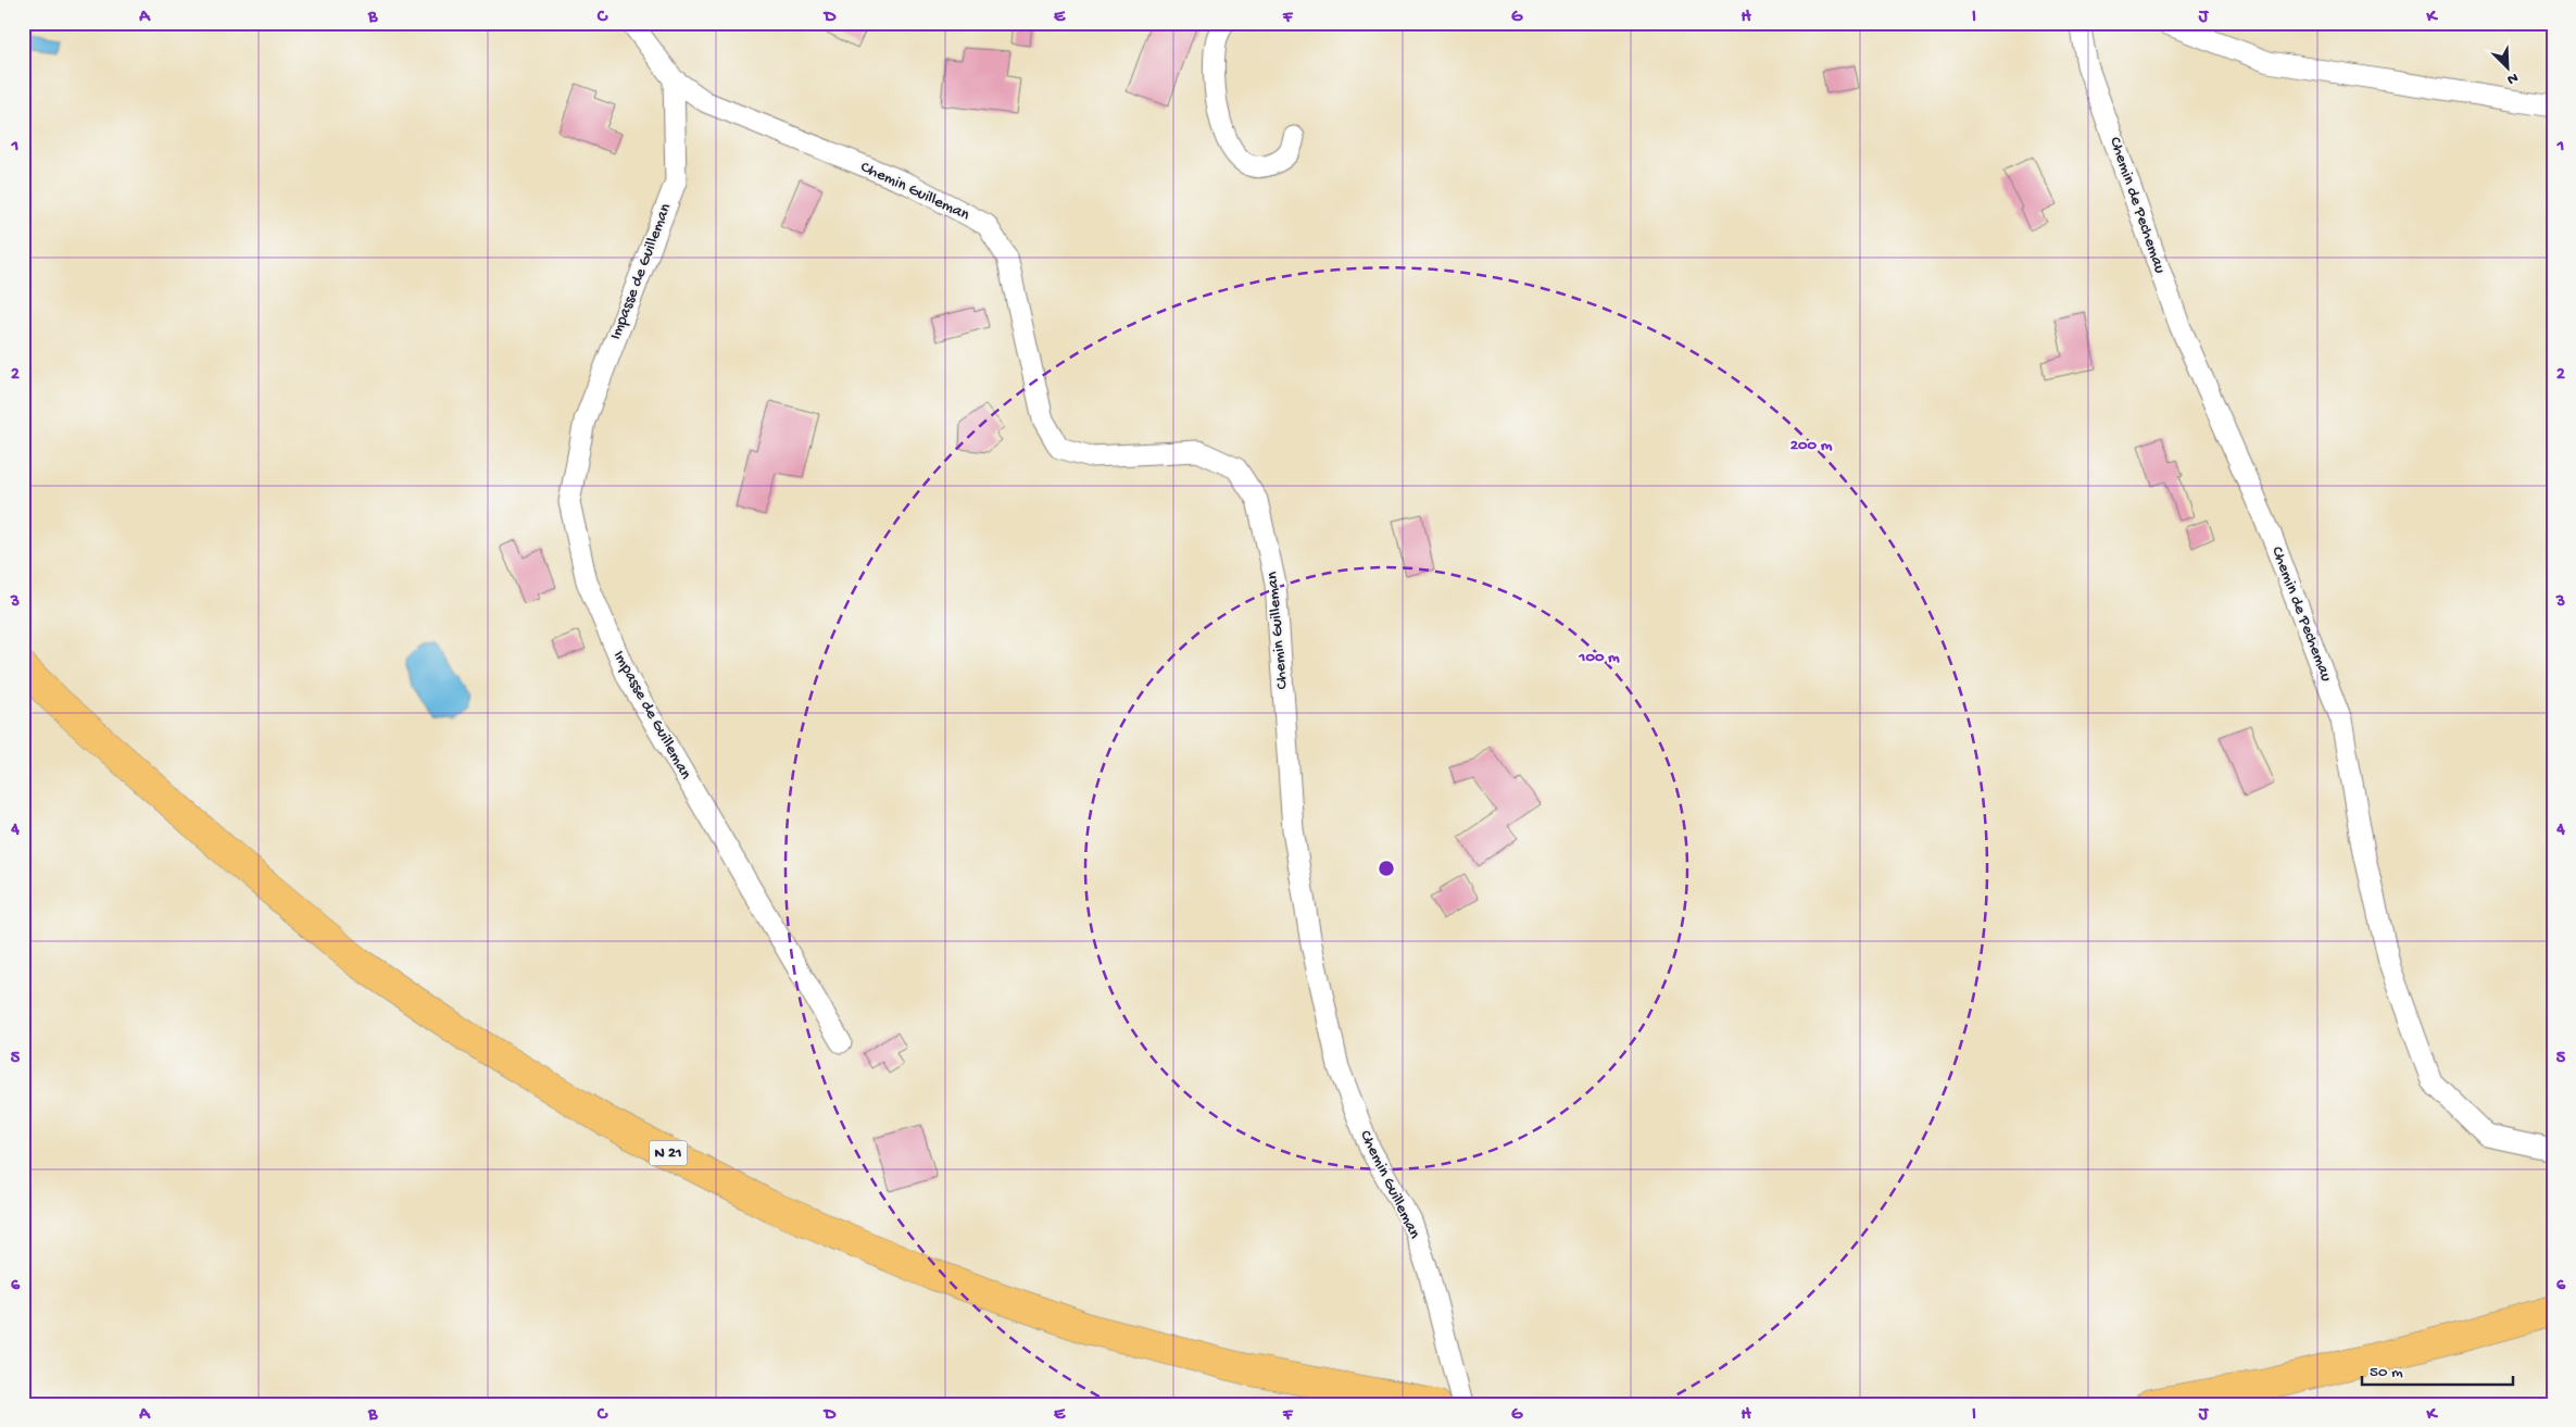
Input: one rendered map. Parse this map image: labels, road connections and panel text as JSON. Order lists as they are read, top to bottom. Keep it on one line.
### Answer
{"streets":{"main road":["N 21"],"street":["Chemin Guilleman","Chemin de Pechemau","Impasse de Guilleman"]},"crossings":[["Chemin Guilleman","Impasse de Guilleman"]],"scale_bar":"50 m","north":"bottom right","grid":{"columns":["A","B","C","D","E","F","G","H","I","J","K"],"rows":["1","2","3","4","5","6"]},"rings":["200 m","100 m"]}
